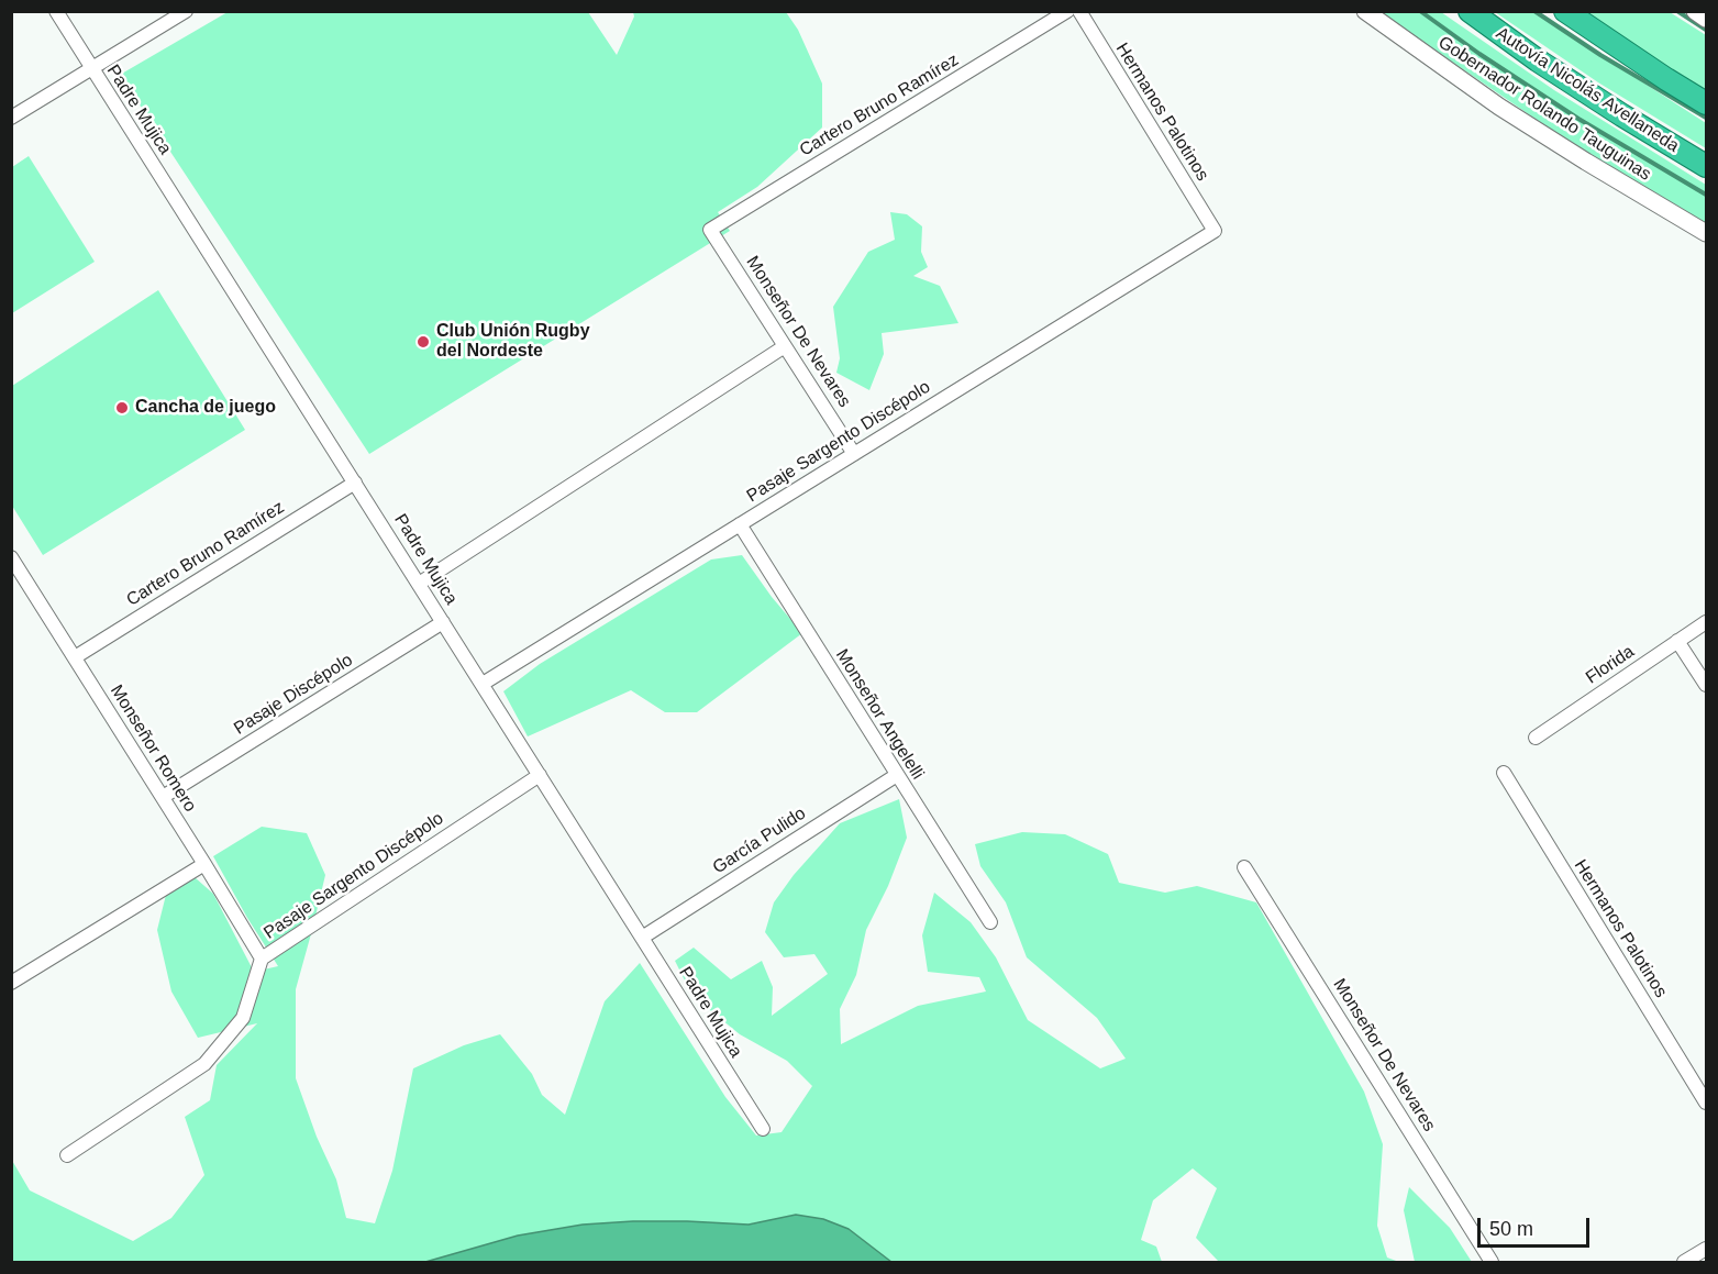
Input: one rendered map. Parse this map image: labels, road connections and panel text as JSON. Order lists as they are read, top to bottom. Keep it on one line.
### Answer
{"streets":{"highway":["Autovía Nicolás Avellaneda"],"street":["Cartero Bruno Ramírez","Gobernador Rolando Tauguinas","Padre Mujica","Hermanos Palotinos","Monseñor De Nevares","Pasaje Sargento Discépolo","Florida","Pasaje Discépolo","Monseñor Angelelli","Monseñor Romero","García Pulido"]},"crossings":[["Cartero Bruno Ramírez","Padre Mujica"],["Cartero Bruno Ramírez","Monseñor De Nevares"],["Cartero Bruno Ramírez","Monseñor Romero"],["Padre Mujica","Pasaje Sargento Discépolo"],["Padre Mujica","Pasaje Discépolo"],["Padre Mujica","García Pulido"],["Hermanos Palotinos","Pasaje Sargento Discépolo"],["Monseñor De Nevares","Pasaje Sargento Discépolo"],["Pasaje Sargento Discépolo","Monseñor Angelelli"],["Pasaje Sargento Discépolo","Monseñor Romero"],["Pasaje Discépolo","Monseñor Romero"],["Monseñor Angelelli","García Pulido"]],"places":["Club Unión Rugby del Nordeste","Cancha de juego"],"scale_bar":"50 m"}
